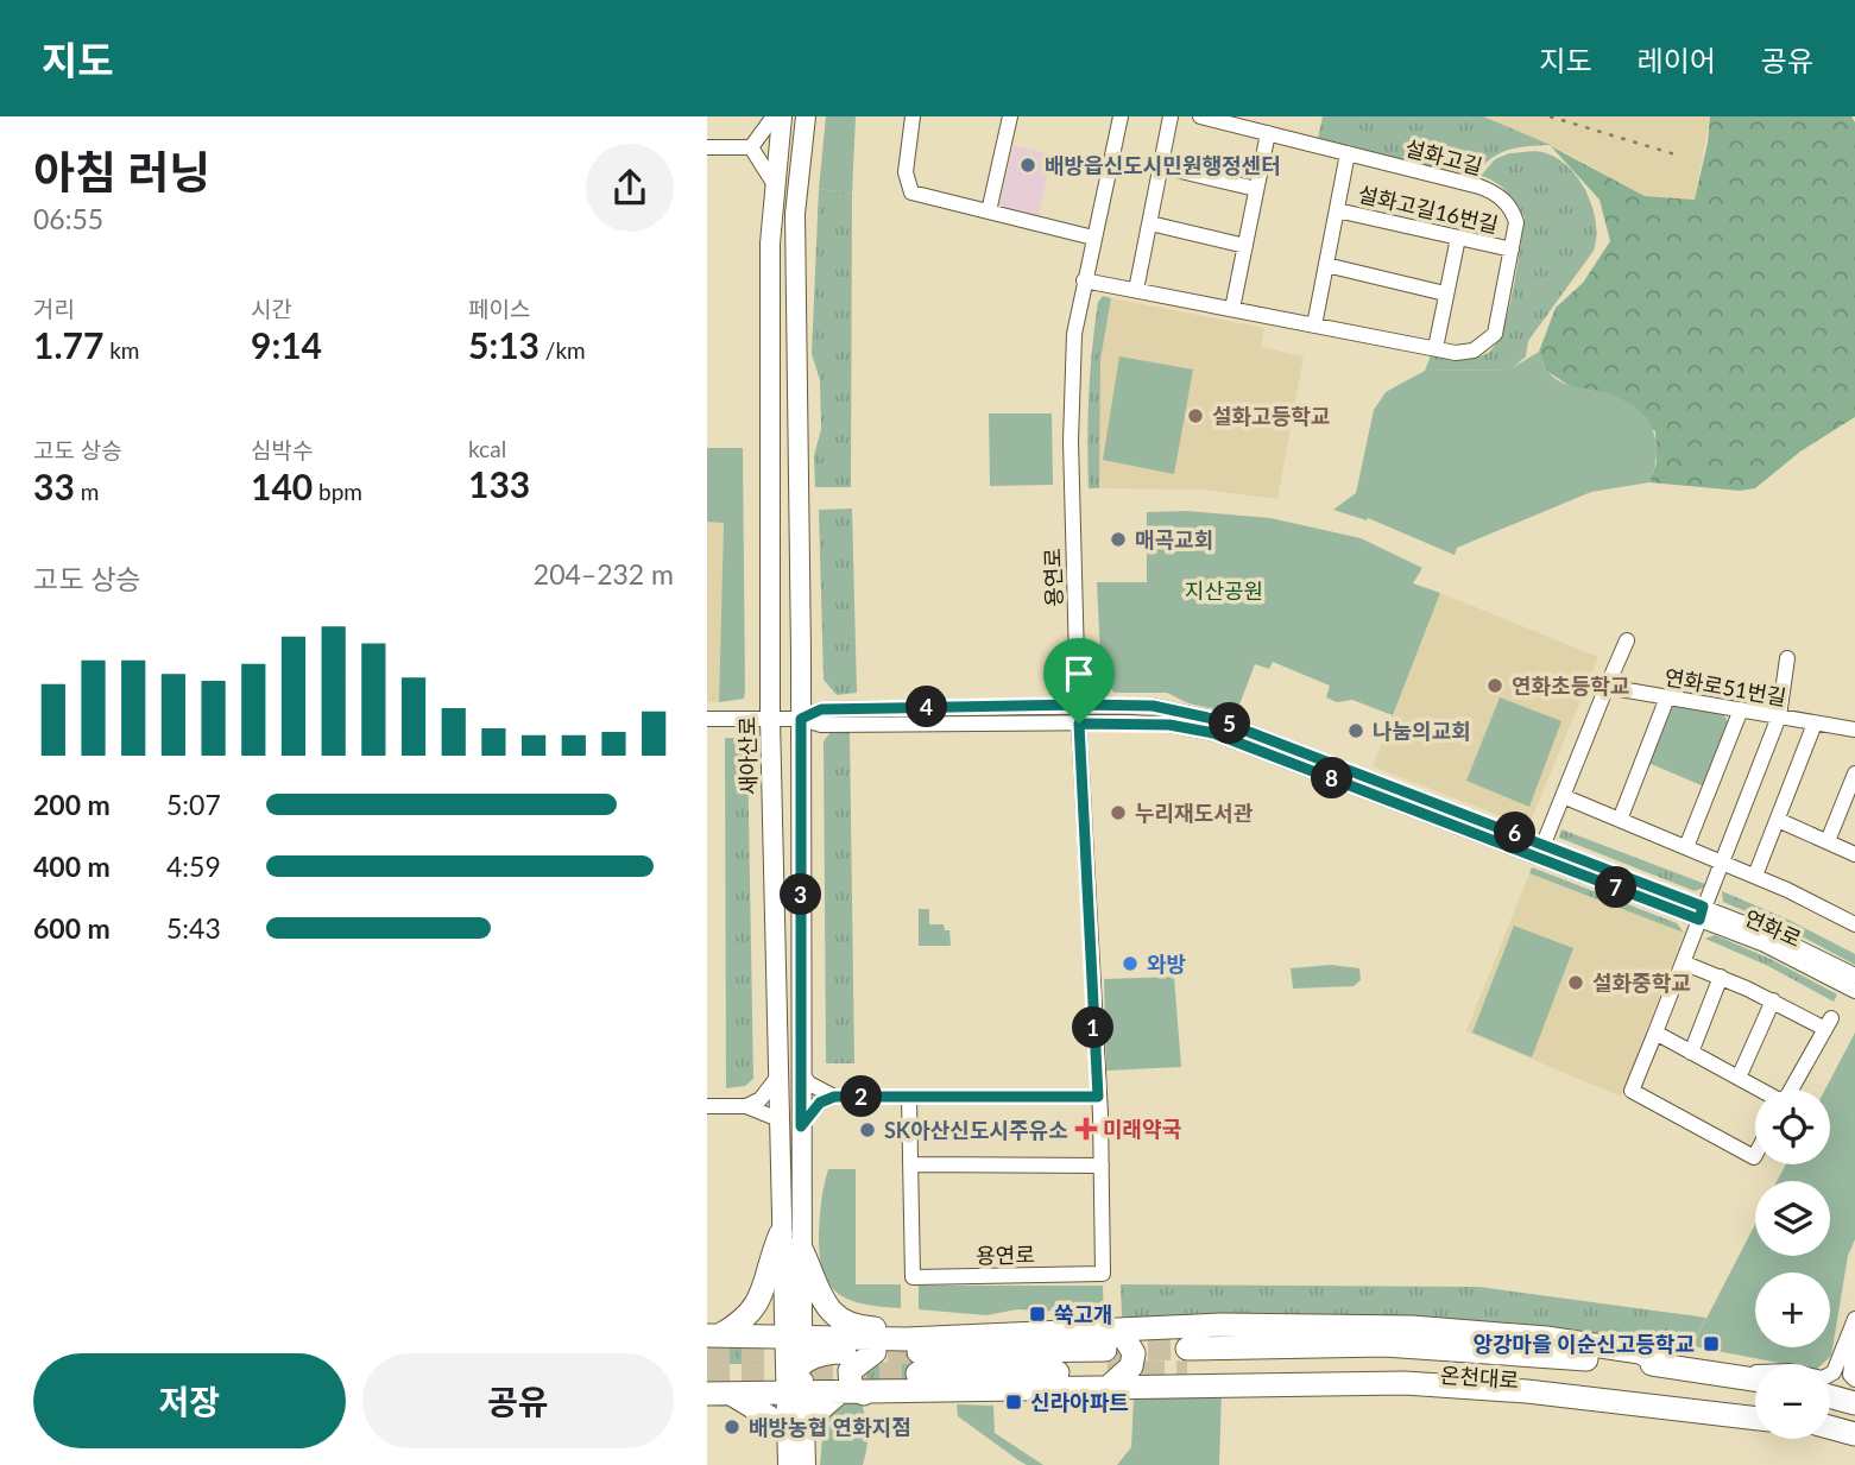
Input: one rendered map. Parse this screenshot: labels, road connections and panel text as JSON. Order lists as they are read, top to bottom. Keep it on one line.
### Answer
{"streets":{"highway":["온천대로"],"main road":["새아산로"],"street":["설화고길","설화고길16번길","용연로","연화로51번길","연화로"]},"crossings":[["설화고길","설화고길16번길"],["설화고길","용연로"],["용연로","연화로"],["새아산로","연화로"]],"parks":["지산공원"],"places":{"other":["배방읍신도시민원행정센터","설화고등학교","매곡교회","연화초등학교","나눔의교회","누리재도서관","와방","설화중학교","SK아산신도시주유소","배방농협 연화지점"],"health":["미래약국"],"transit":["쑥고개","앙강마을 이순신고등학교","신라아파트"]},"page":{"header":"지도","nav":["지도","레이어","공유"],"heading":["아침 러닝","06:55"],"stats":[["거리","1.77 km"],["시간","9:14"],["페이스","5:13 /km"],["고도 상승","33 m"],["심박수","140 bpm"],["kcal","133"]],"chart":["고도 상승","204–232 m"],"pins":["4","5","8","6","7","3","1","2"],"list":[{"name":"200 m","note":"5:07"},{"name":"400 m","note":"4:59"},{"name":"600 m","note":"5:43"}],"map_buttons":["+","−"],"buttons":["저장","공유"]}}
